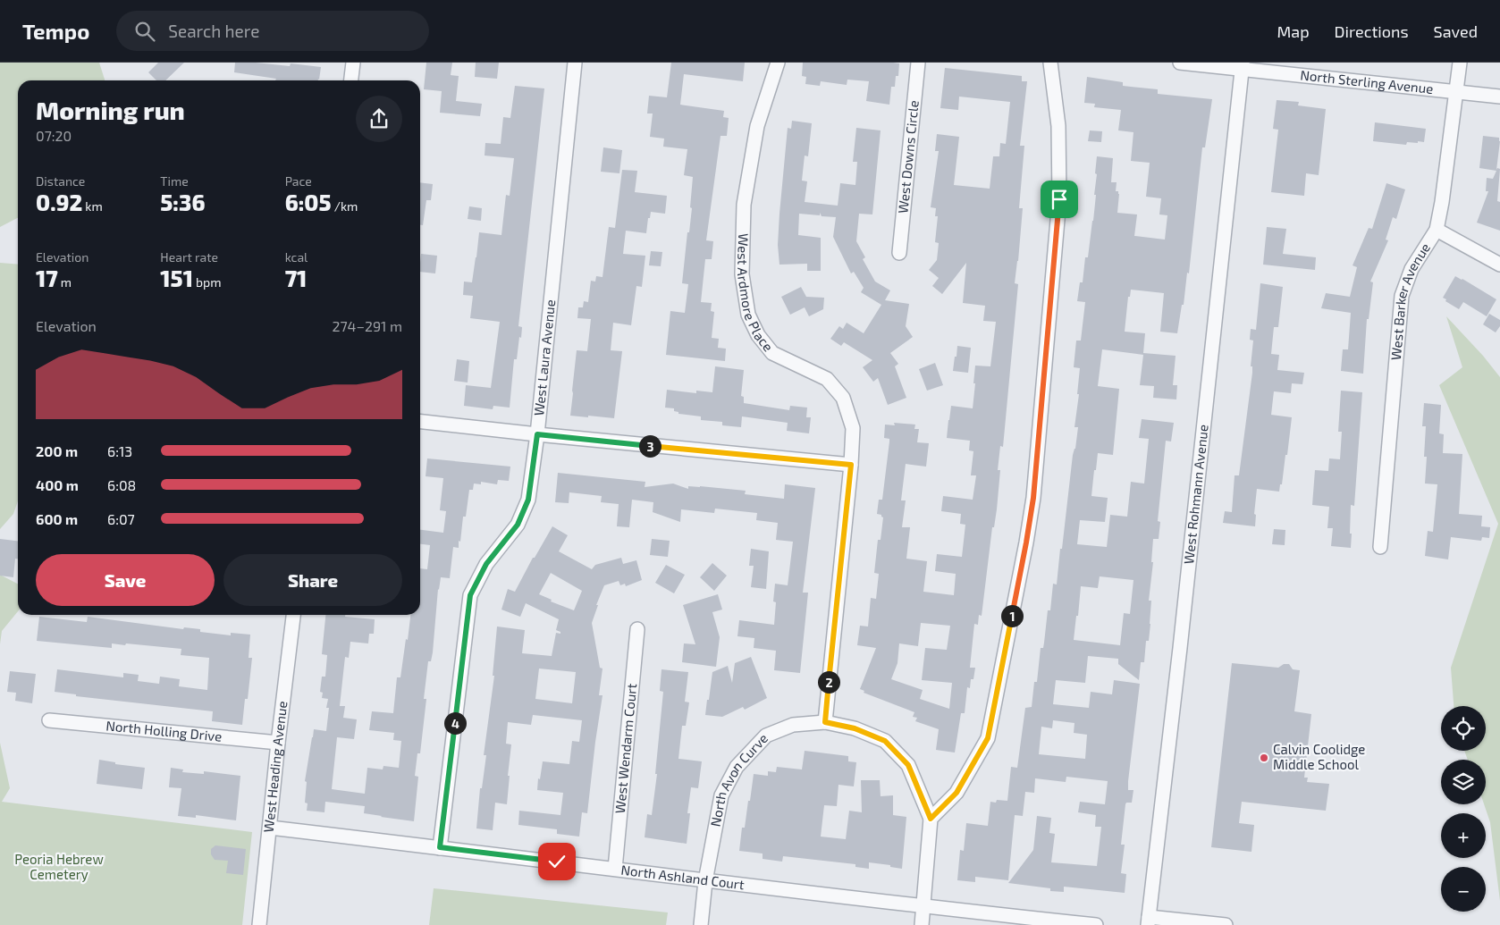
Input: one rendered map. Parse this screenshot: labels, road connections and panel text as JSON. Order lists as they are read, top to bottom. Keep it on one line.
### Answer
{"streets":{"street":["North Sterling Avenue","West Downs Circle","West Ardmore Place","West Barker Avenue","West Laura Avenue","West Rohmann Avenue","North Holling Drive","West Wendarm Court","West Heading Avenue","North Avon Curve","North Ashland Court"]},"crossings":[["North Sterling Avenue","West Barker Avenue"],["North Sterling Avenue","West Rohmann Avenue"],["West Ardmore Place","North Avon Curve"],["West Laura Avenue","North Ashland Court"],["North Holling Drive","West Heading Avenue"],["West Wendarm Court","North Ashland Court"],["West Heading Avenue","North Ashland Court"],["North Avon Curve","North Ashland Court"]],"parks":["Peoria Hebrew Cemetery"],"places":["Calvin Coolidge Middle School"],"page":{"header":"Tempo","search":"Search here","nav":["Map","Directions","Saved"],"heading":["Morning run","07:20"],"stats":[["Distance","0.92 km"],["Time","5:36"],["Pace","6:05 /km"],["Elevation","17 m"],["Heart rate","151 bpm"],["kcal","71"]],"chart":["Elevation","274–291 m"],"list":[{"name":"200 m","note":"6:13"},{"name":"400 m","note":"6:08"},{"name":"600 m","note":"6:07"}],"pins":["3","1","2","4"],"buttons":["Save","Share"],"map_buttons":["+","−"]}}
